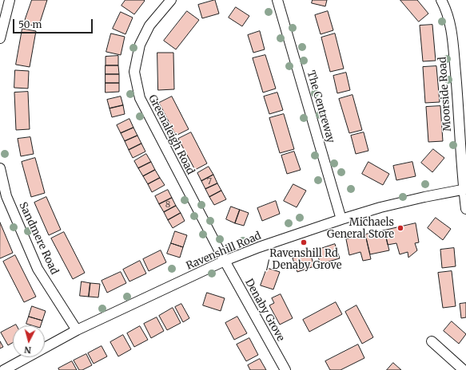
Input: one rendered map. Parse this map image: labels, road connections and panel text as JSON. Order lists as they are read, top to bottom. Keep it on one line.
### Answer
{"streets":{"street":["Moorside Road","The Centreway","Greenaleigh Road","Sandmere Road","Ravenshill Road","Denaby Grove"]},"crossings":[["Moorside Road","Ravenshill Road"],["The Centreway","Ravenshill Road"],["Greenaleigh Road","Ravenshill Road"],["Greenaleigh Road","Denaby Grove"],["Sandmere Road","Ravenshill Road"],["Ravenshill Road","Denaby Grove"]],"places":["Michaels General Store","Ravenshill Rd / Denaby Grove"],"house_numbers":["7","8"],"scale_bar":"50 m","north":"bottom"}
